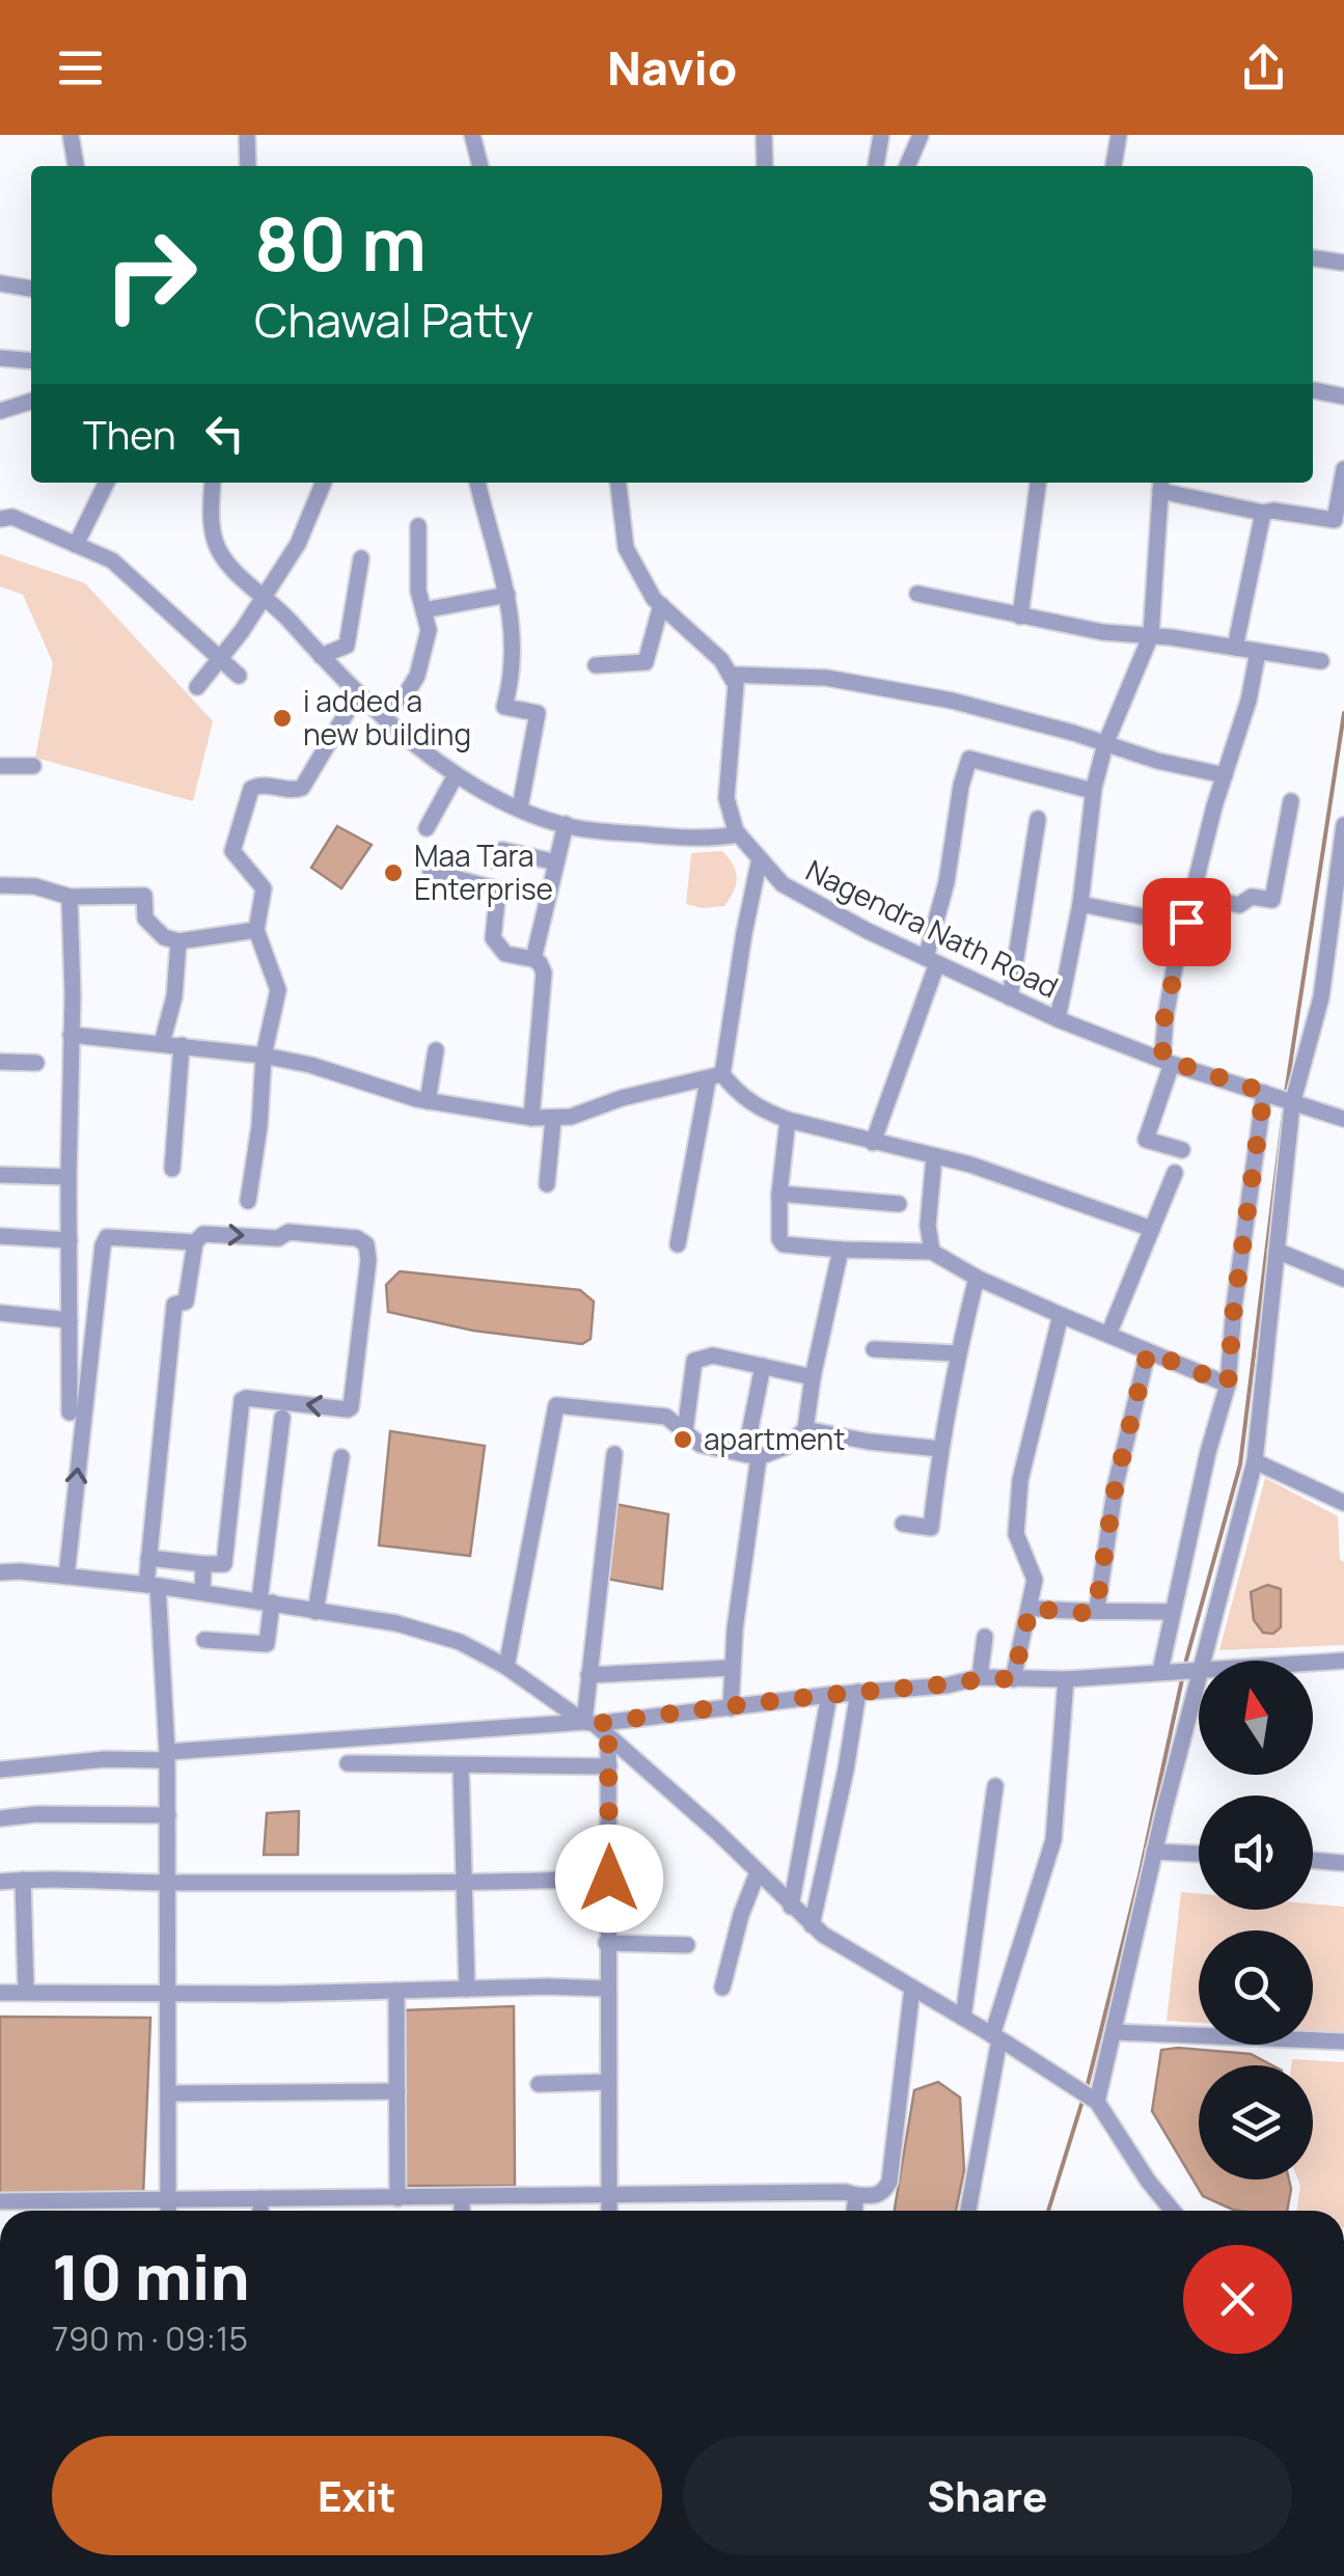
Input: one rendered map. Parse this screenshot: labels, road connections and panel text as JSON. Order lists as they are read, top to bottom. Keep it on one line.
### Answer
{"streets":{"street":["Nagendra Nath Road"]},"places":["i added a new building","Maa Tara Enterprise","apartment"],"north":"top","page":{"header":"Navio","turn":["80 m","Chawal Patty"],"then":"Then","heading":["10 min","790 m · 09:15"],"buttons":["Exit","Share"]}}
